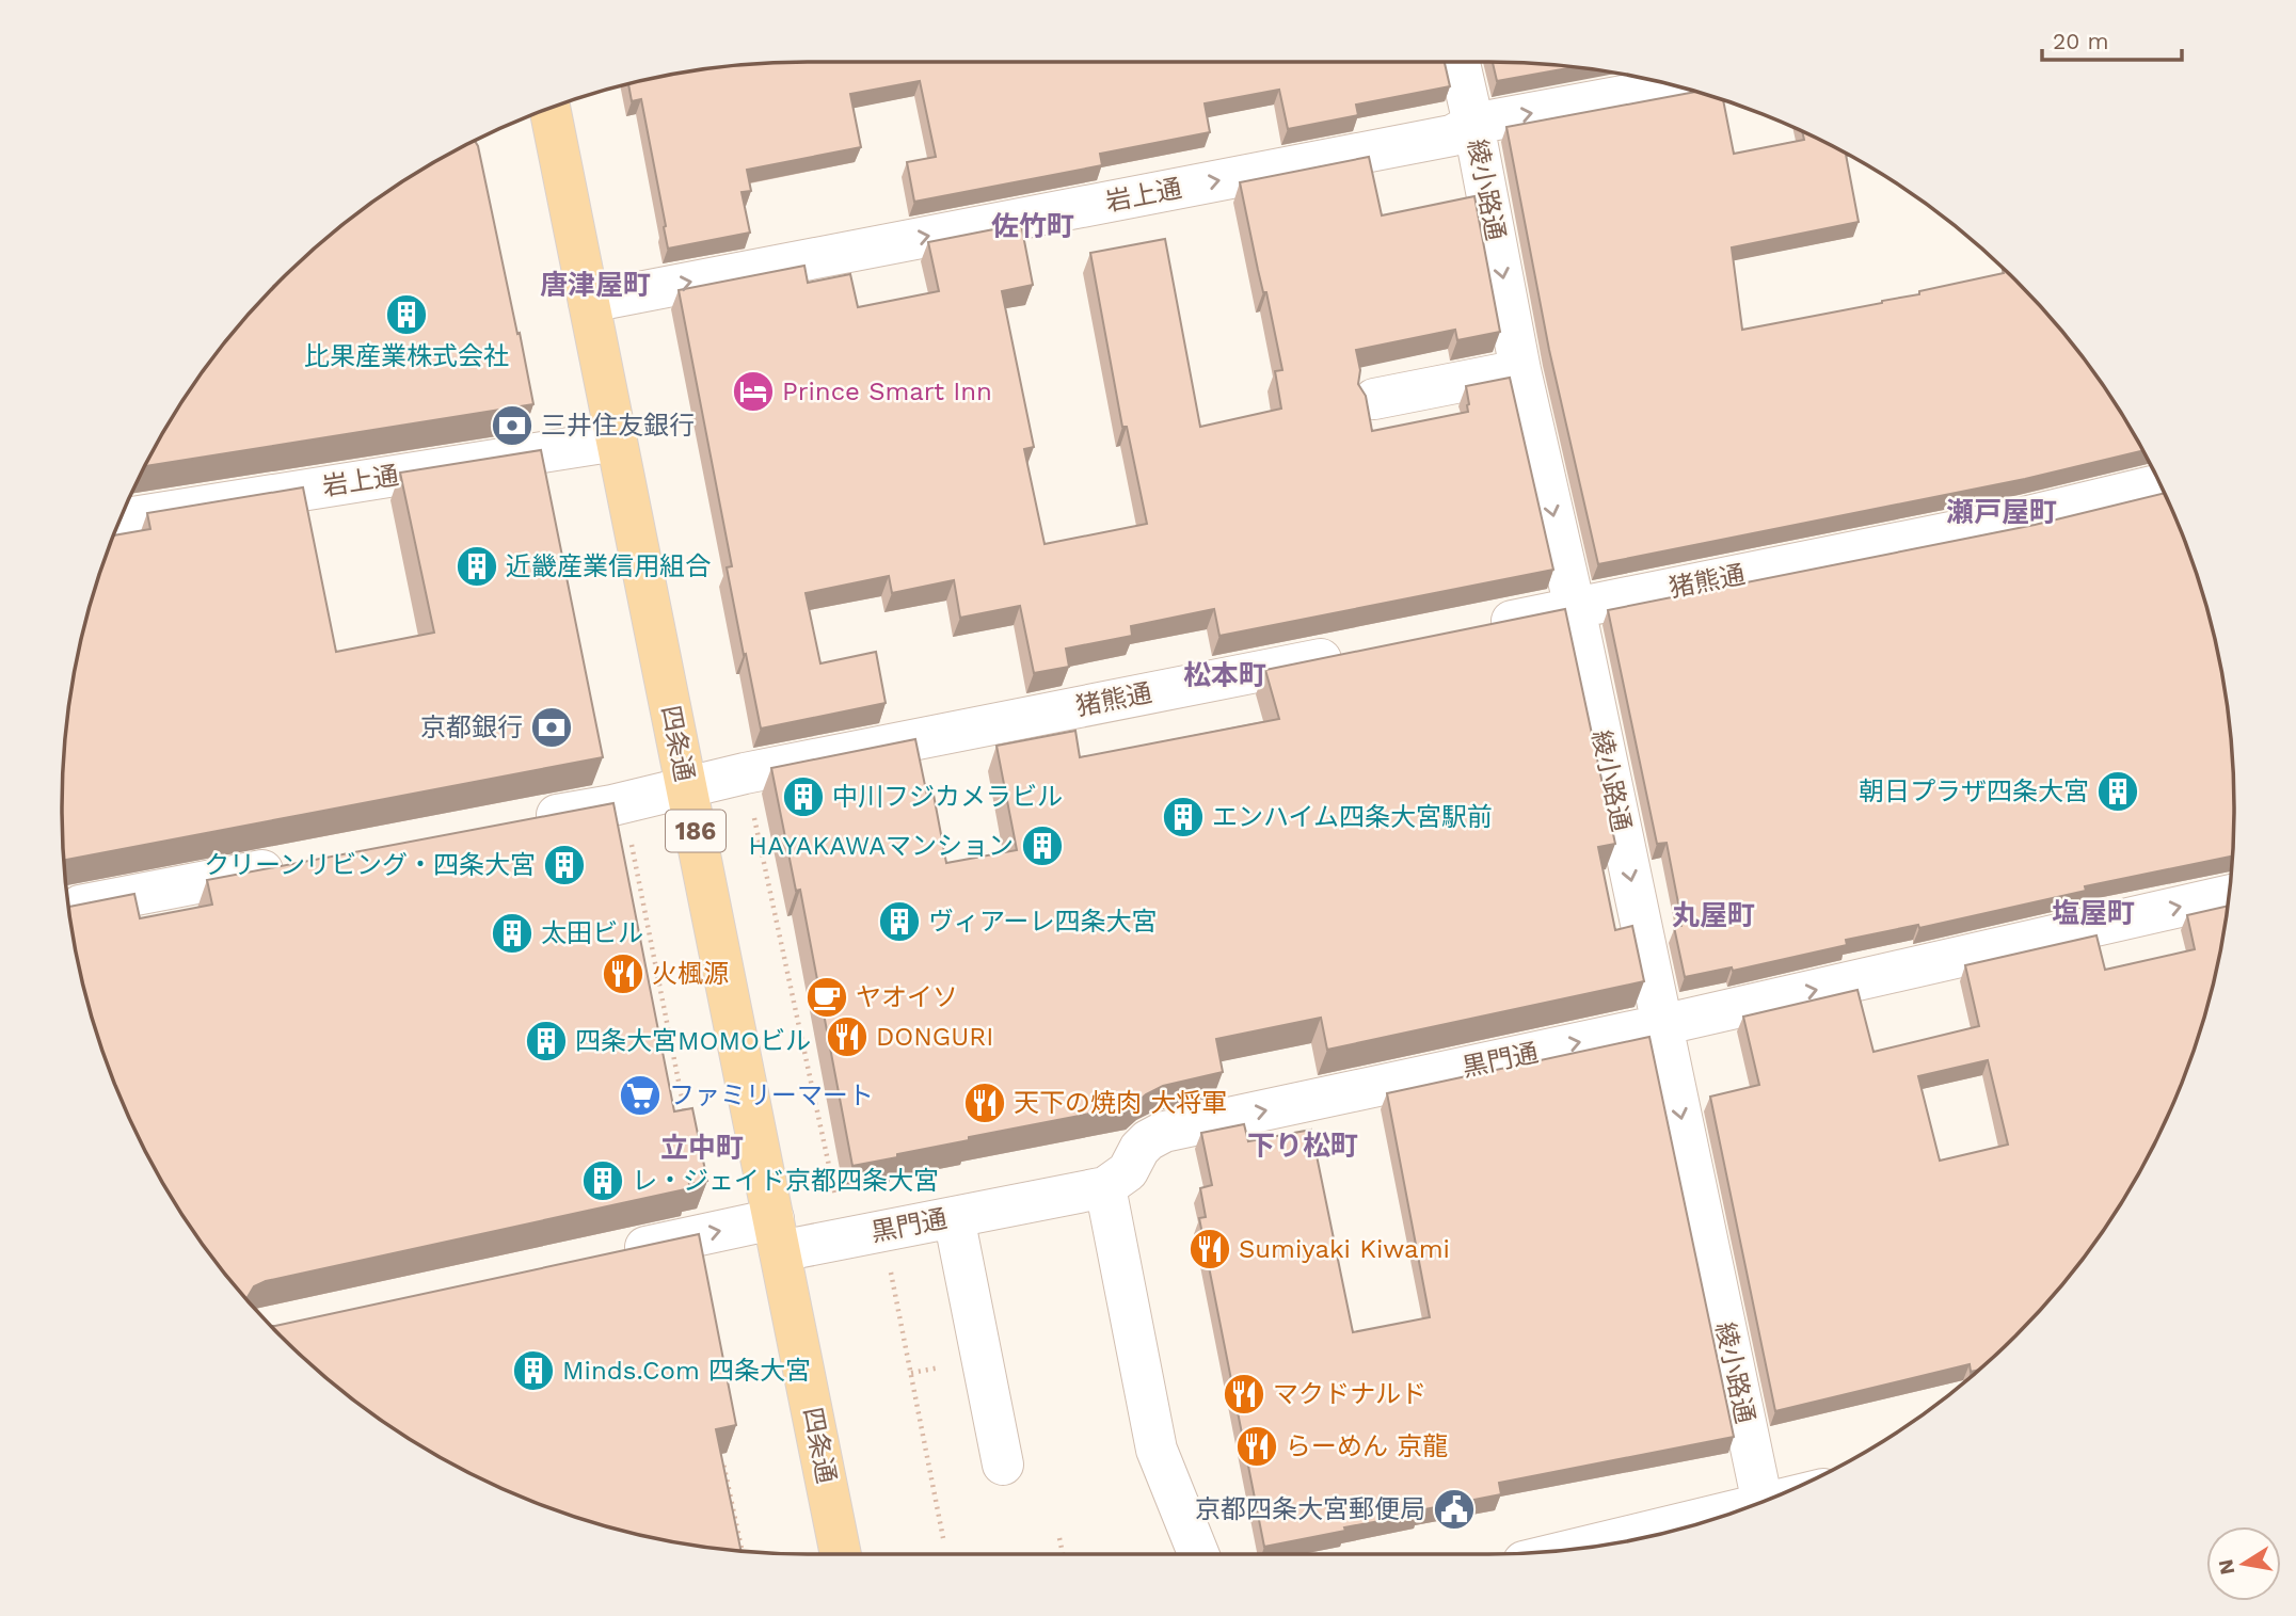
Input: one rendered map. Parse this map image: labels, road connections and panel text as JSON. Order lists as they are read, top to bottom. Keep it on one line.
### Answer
{"streets":{"main road":["四条通","186"],"street":["綾小路通","岩上通","猪熊通","黒門通"]},"crossings":[["綾小路通","岩上通"],["綾小路通","猪熊通"],["綾小路通","黒門通"],["岩上通","四条通"],["猪熊通","四条通"],["四条通","黒門通"]],"one_way":["綾小路通","岩上通","黒門通"],"districts":["佐竹町","唐津屋町","瀬戸屋町","松本町","塩屋町","丸屋町","下り松町","立中町"],"places":{"building":["比果産業株式会社","近畿産業信用組合","朝日プラザ四条大宮","中川フジカメラビル","エンハイム四条大宮駅前","HAYAKAWAマンション","クリーンリビング・四条大宮","ヴィアーレ四条大宮","太田ビル","四条大宮MOMOビル","レ・ジェイド京都四条大宮","Minds.Com 四条大宮"],"hotel":["Prince Smart Inn"],"bank":["三井住友銀行","京都銀行"],"restaurant":["火楓源","DONGURI","天下の焼肉 大将軍","Sumiyaki Kiwami","マクドナルド","らーめん 京龍"],"cafe":["ヤオイソ"],"supermarket":["ファミリーマート"],"public building":["京都四条大宮郵便局"]},"scale_bar":"20 m","north":"left"}
